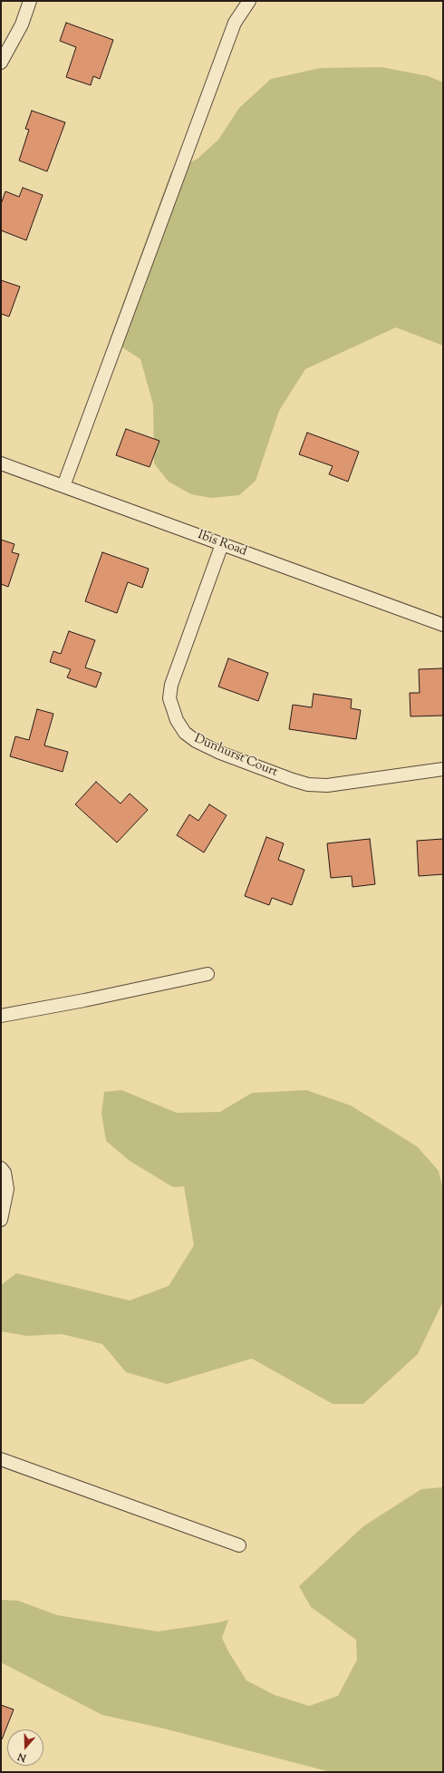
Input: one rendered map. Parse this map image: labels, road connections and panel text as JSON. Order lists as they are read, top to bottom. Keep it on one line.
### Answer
{"streets":{"street":["Ibis Road","Dunhurst Court"]},"crossings":[["Ibis Road","Dunhurst Court"]],"north":"bottom"}
